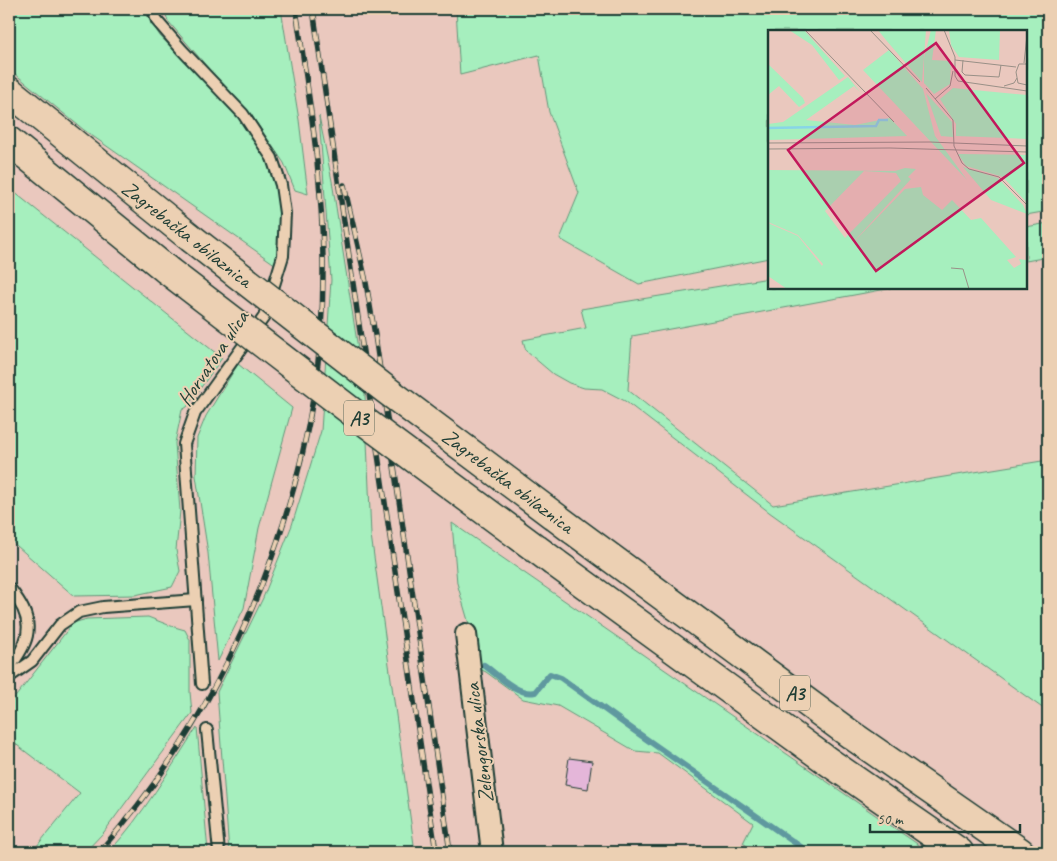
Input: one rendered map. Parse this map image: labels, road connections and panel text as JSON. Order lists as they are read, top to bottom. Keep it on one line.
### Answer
{"streets":{"highway":["Zagrebačka obilaznica","A3"],"street":["Zelengorska ulica"],"lane":["Horvatova ulica"]},"scale_bar":"50 m"}
